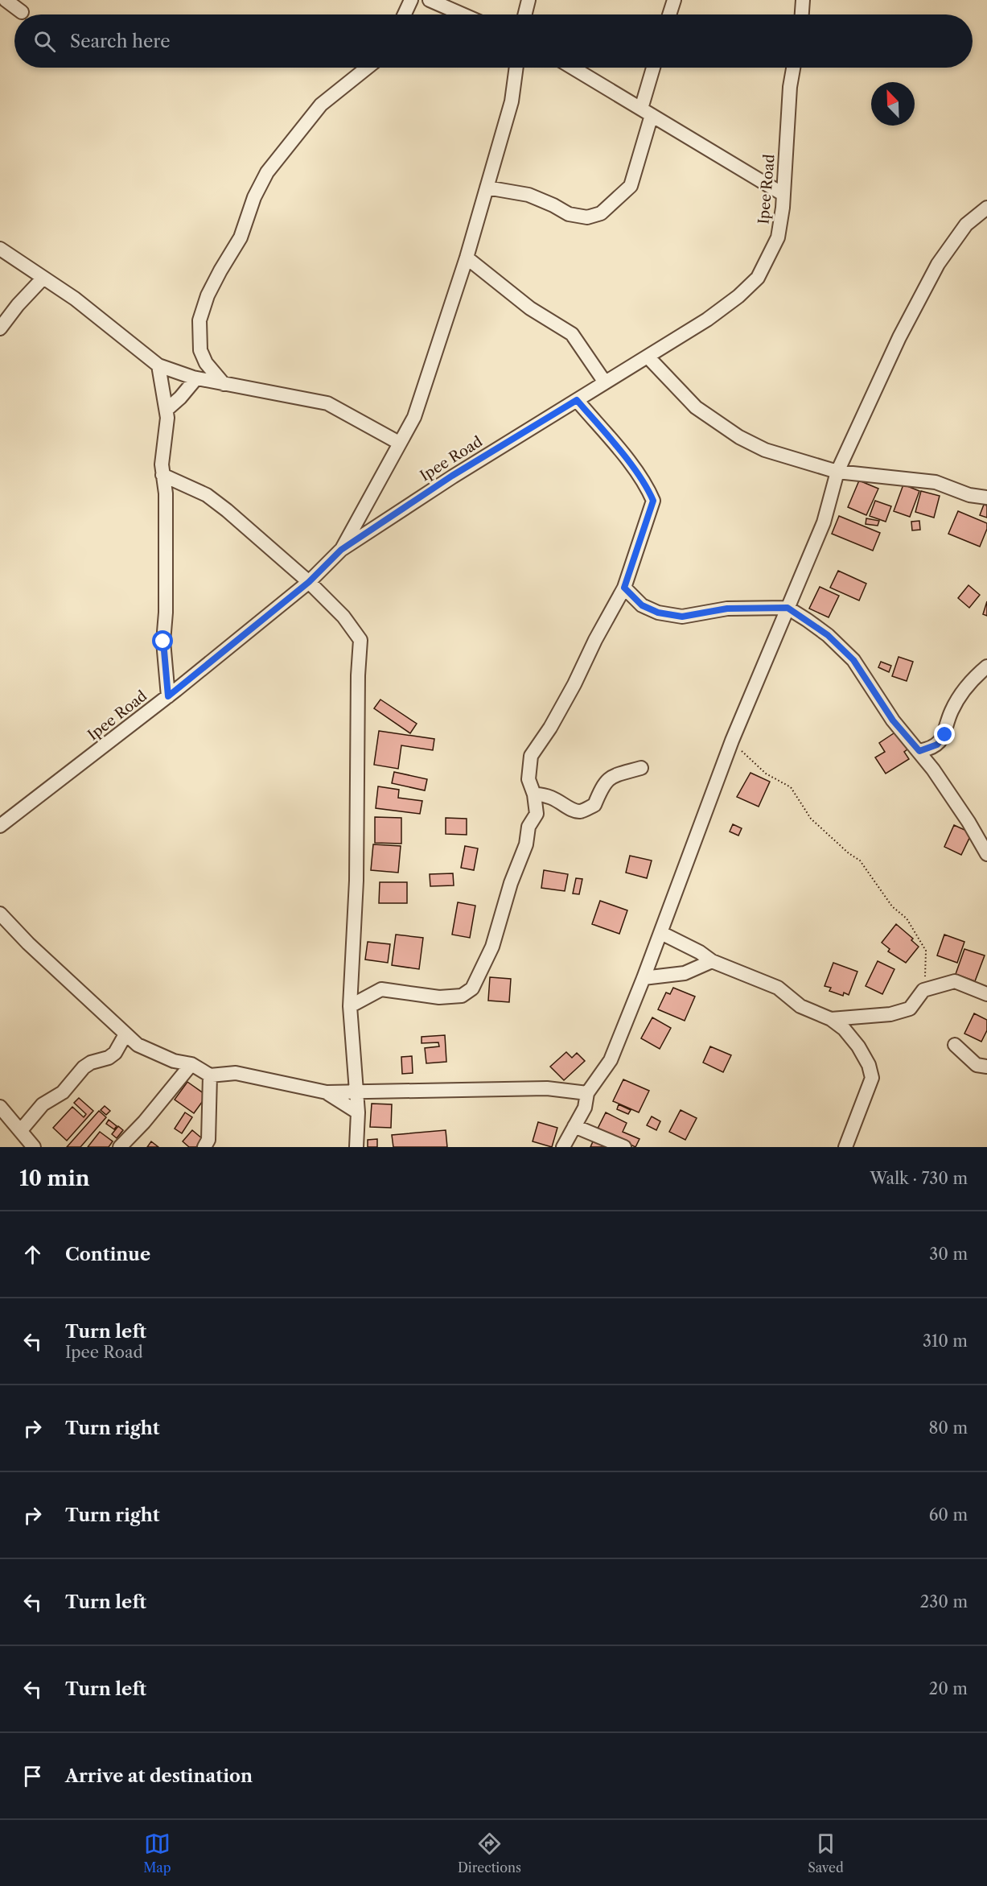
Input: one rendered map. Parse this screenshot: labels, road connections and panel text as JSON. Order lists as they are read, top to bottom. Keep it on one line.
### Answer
{"streets":{"street":["Ipee Road"]},"north":"top left","page":{"search":"Search here","heading":["10 min","Walk · 730 m"],"list":[["Continue","30 m"],["Turn left","Ipee Road","310 m"],["Turn right","80 m"],["Turn right","60 m"],["Turn left","230 m"],["Turn left","20 m"],"Arrive at destination"],"nav":["Map","Directions","Saved"]}}
